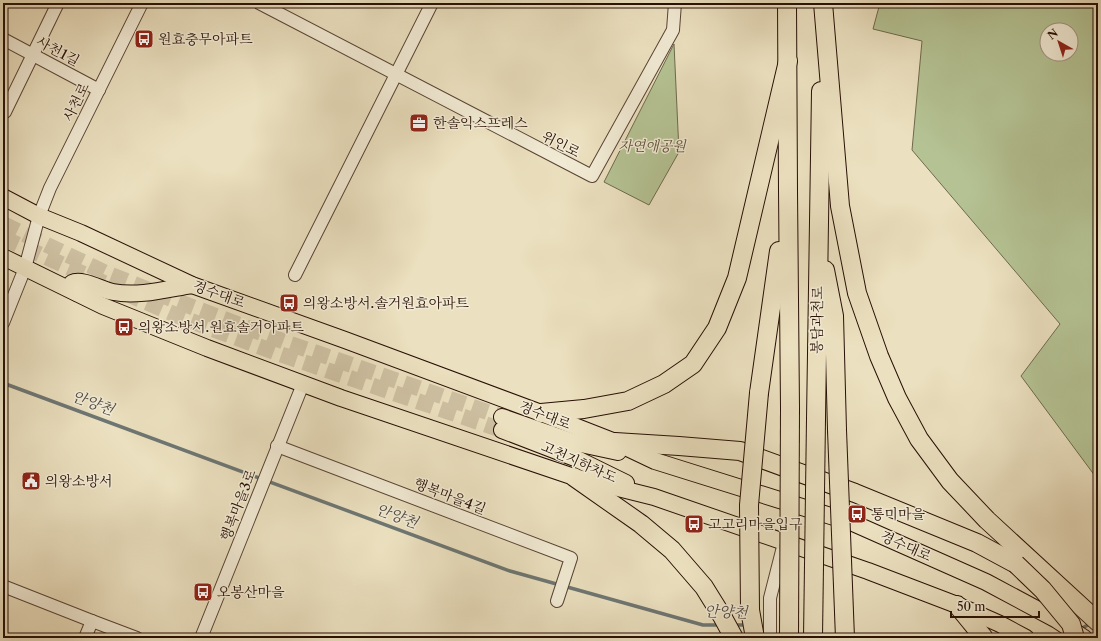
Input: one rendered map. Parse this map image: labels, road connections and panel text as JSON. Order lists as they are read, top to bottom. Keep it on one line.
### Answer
{"streets":{"highway":["봉담과천로"],"main road":["경수대로","고천지하차도"],"street":["사천1길","사천로","위인로","행복마을4길","행복마을3로"]},"crossings":[["사천1길","사천로"],["사천로","경수대로"],["경수대로","고천지하차도"],["행복마을4길","행복마을3로"]],"water":["안양천"],"parks":["자연애공원"],"places":{"bus stop":["원효충무아파트","의왕소방서.솔거원효아파트","의왕소방서.원효솔거아파트","통미마을","고고리마을입구","오봉산마을"],"office":["한솔익스프레스"],"public building":["의왕소방서"]},"scale_bar":"50 m","north":"top left"}
